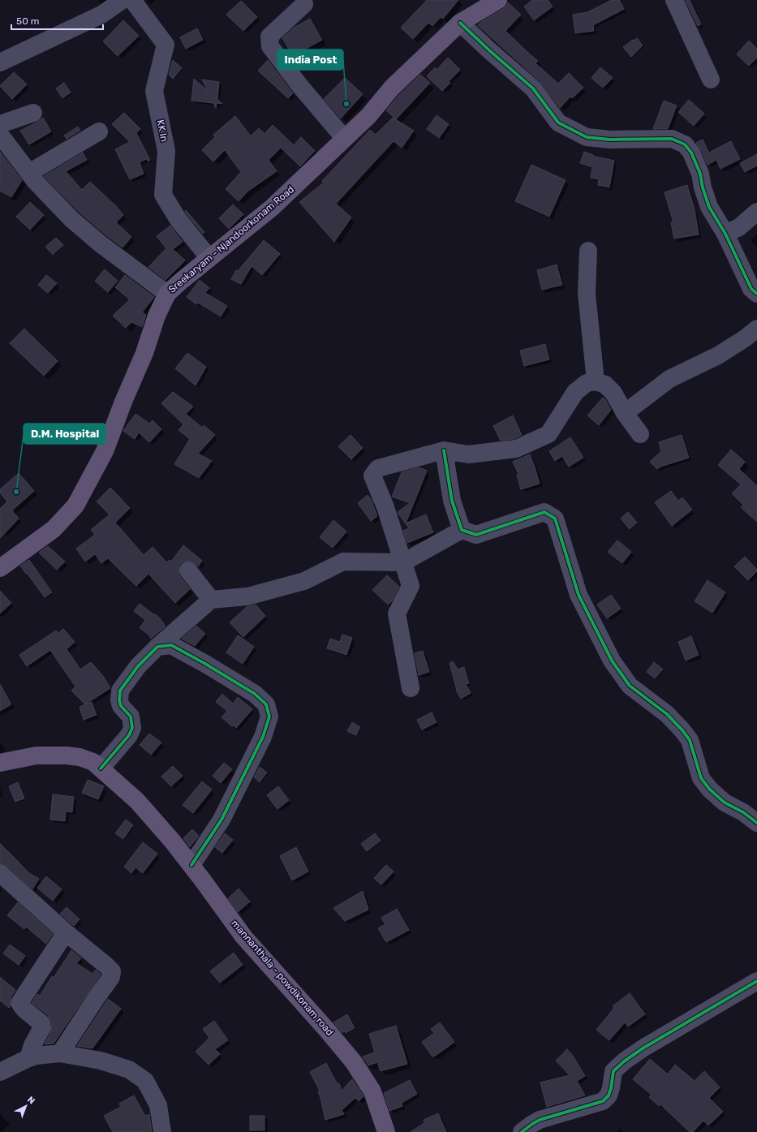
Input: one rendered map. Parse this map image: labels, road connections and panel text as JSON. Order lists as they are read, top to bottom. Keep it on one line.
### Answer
{"streets":{"main road":["Sreekaryam - Njandoorkonam Road","mannanthala - powdikonam road"],"street":["KK ln"]},"crossings":[["KK ln","Sreekaryam - Njandoorkonam Road"]],"places":["India Post","D.M. Hospital"],"scale_bar":"50 m","north":"top right"}
